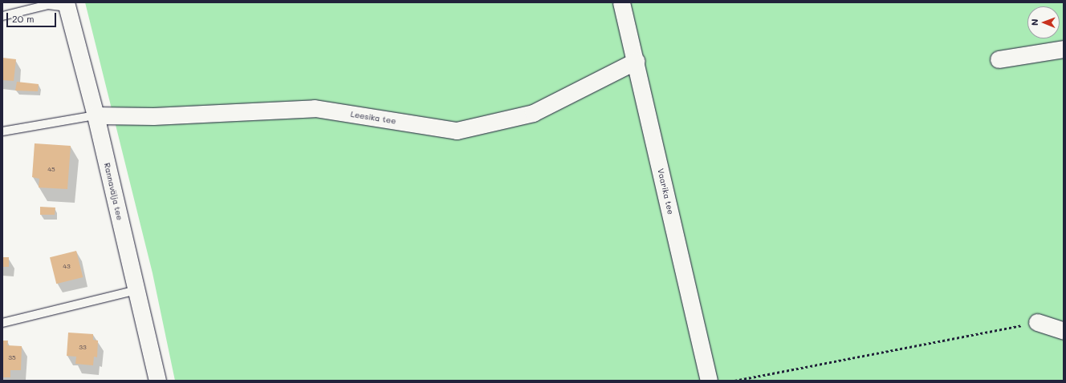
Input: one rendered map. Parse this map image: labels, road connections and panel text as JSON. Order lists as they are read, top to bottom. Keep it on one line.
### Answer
{"streets":{"street":["Leesika tee","Rannavälja tee","Vaarika tee"]},"crossings":[["Leesika tee","Rannavälja tee"],["Leesika tee","Vaarika tee"]],"house_numbers":["45","43","33","35"],"scale_bar":"20 m","north":"left"}
